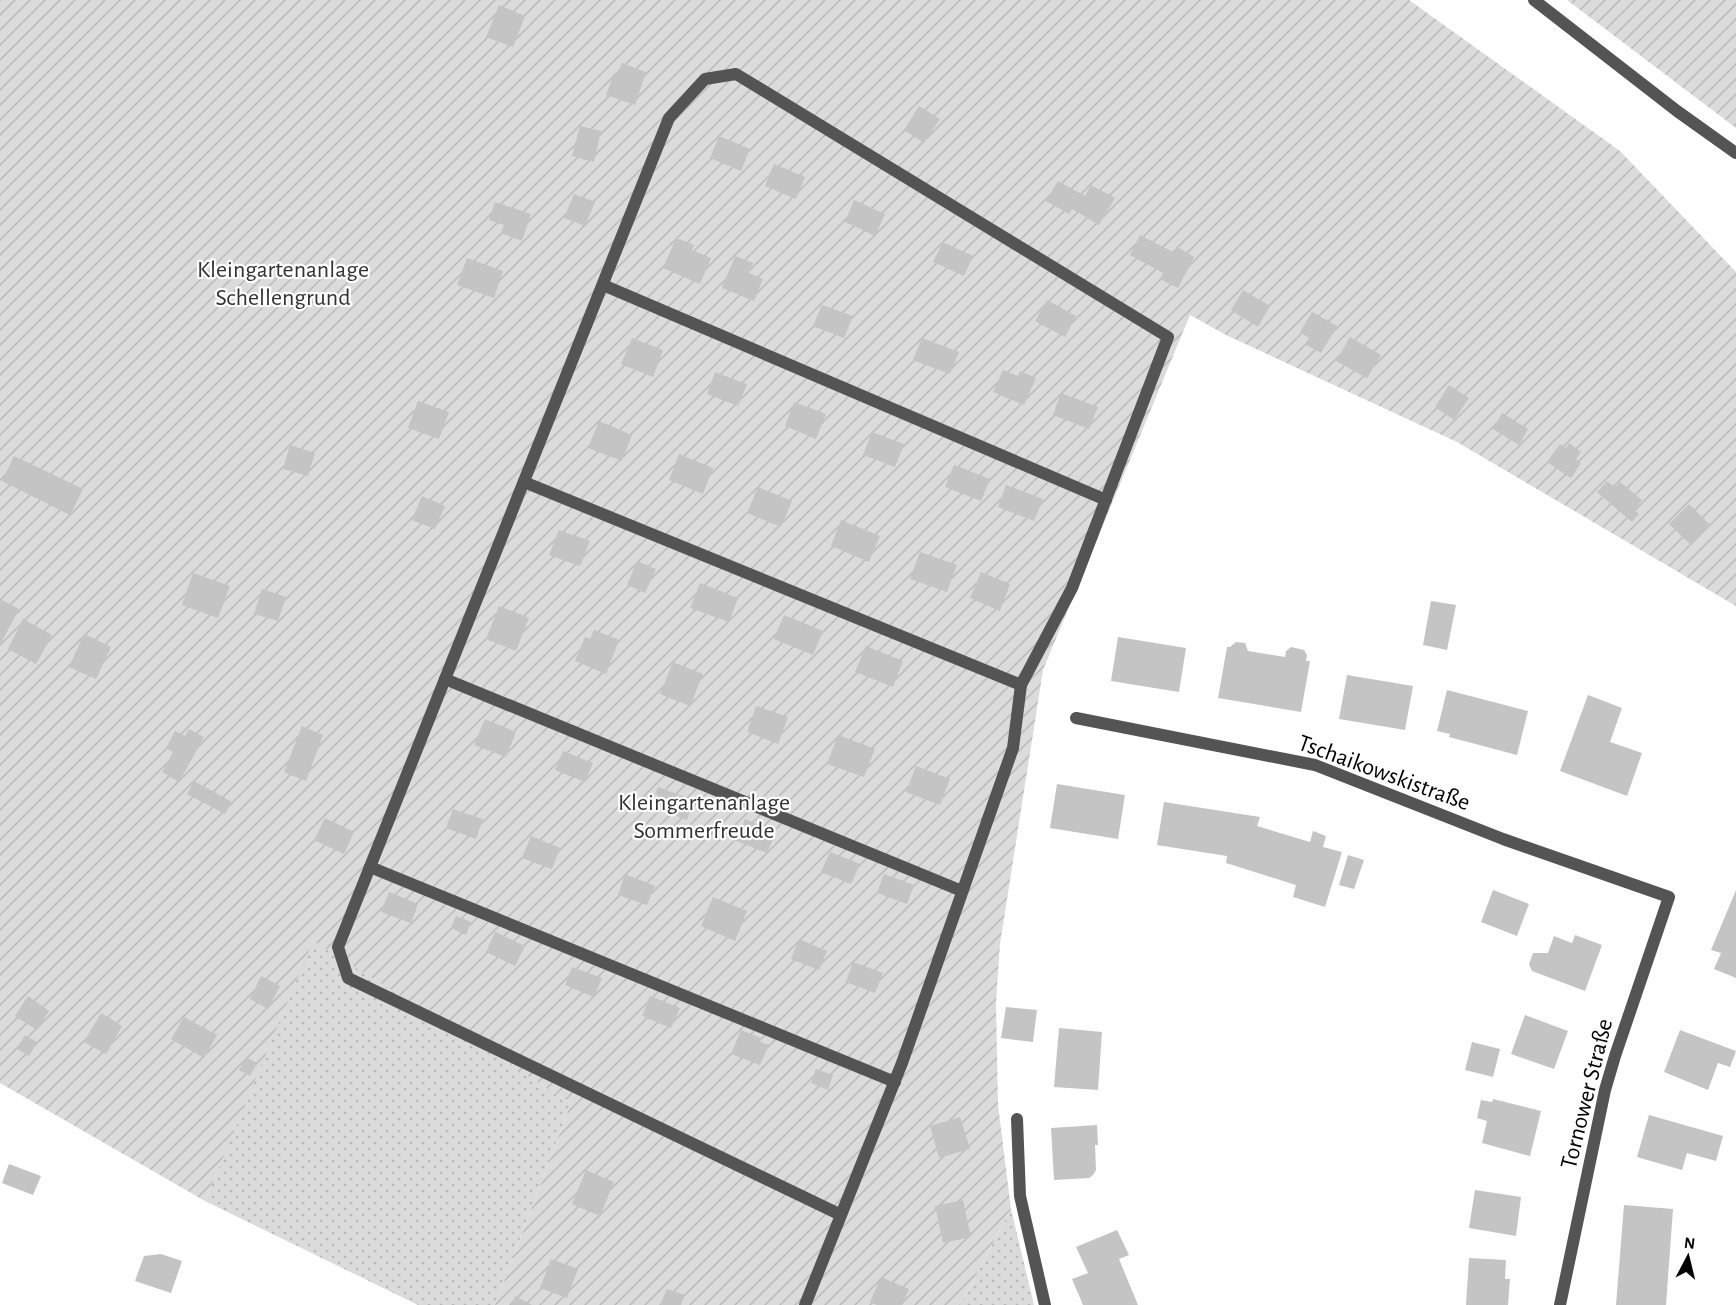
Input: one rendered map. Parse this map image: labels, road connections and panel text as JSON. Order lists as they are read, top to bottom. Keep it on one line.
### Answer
{"streets":{"street":["Tschaikowskistraße","Tornower Straße"]},"crossings":[["Tschaikowskistraße","Tornower Straße"]],"parks":["Kleingartenanlage Schellengrund","Kleingartenanlage Sommerfreude"],"north":"top"}
